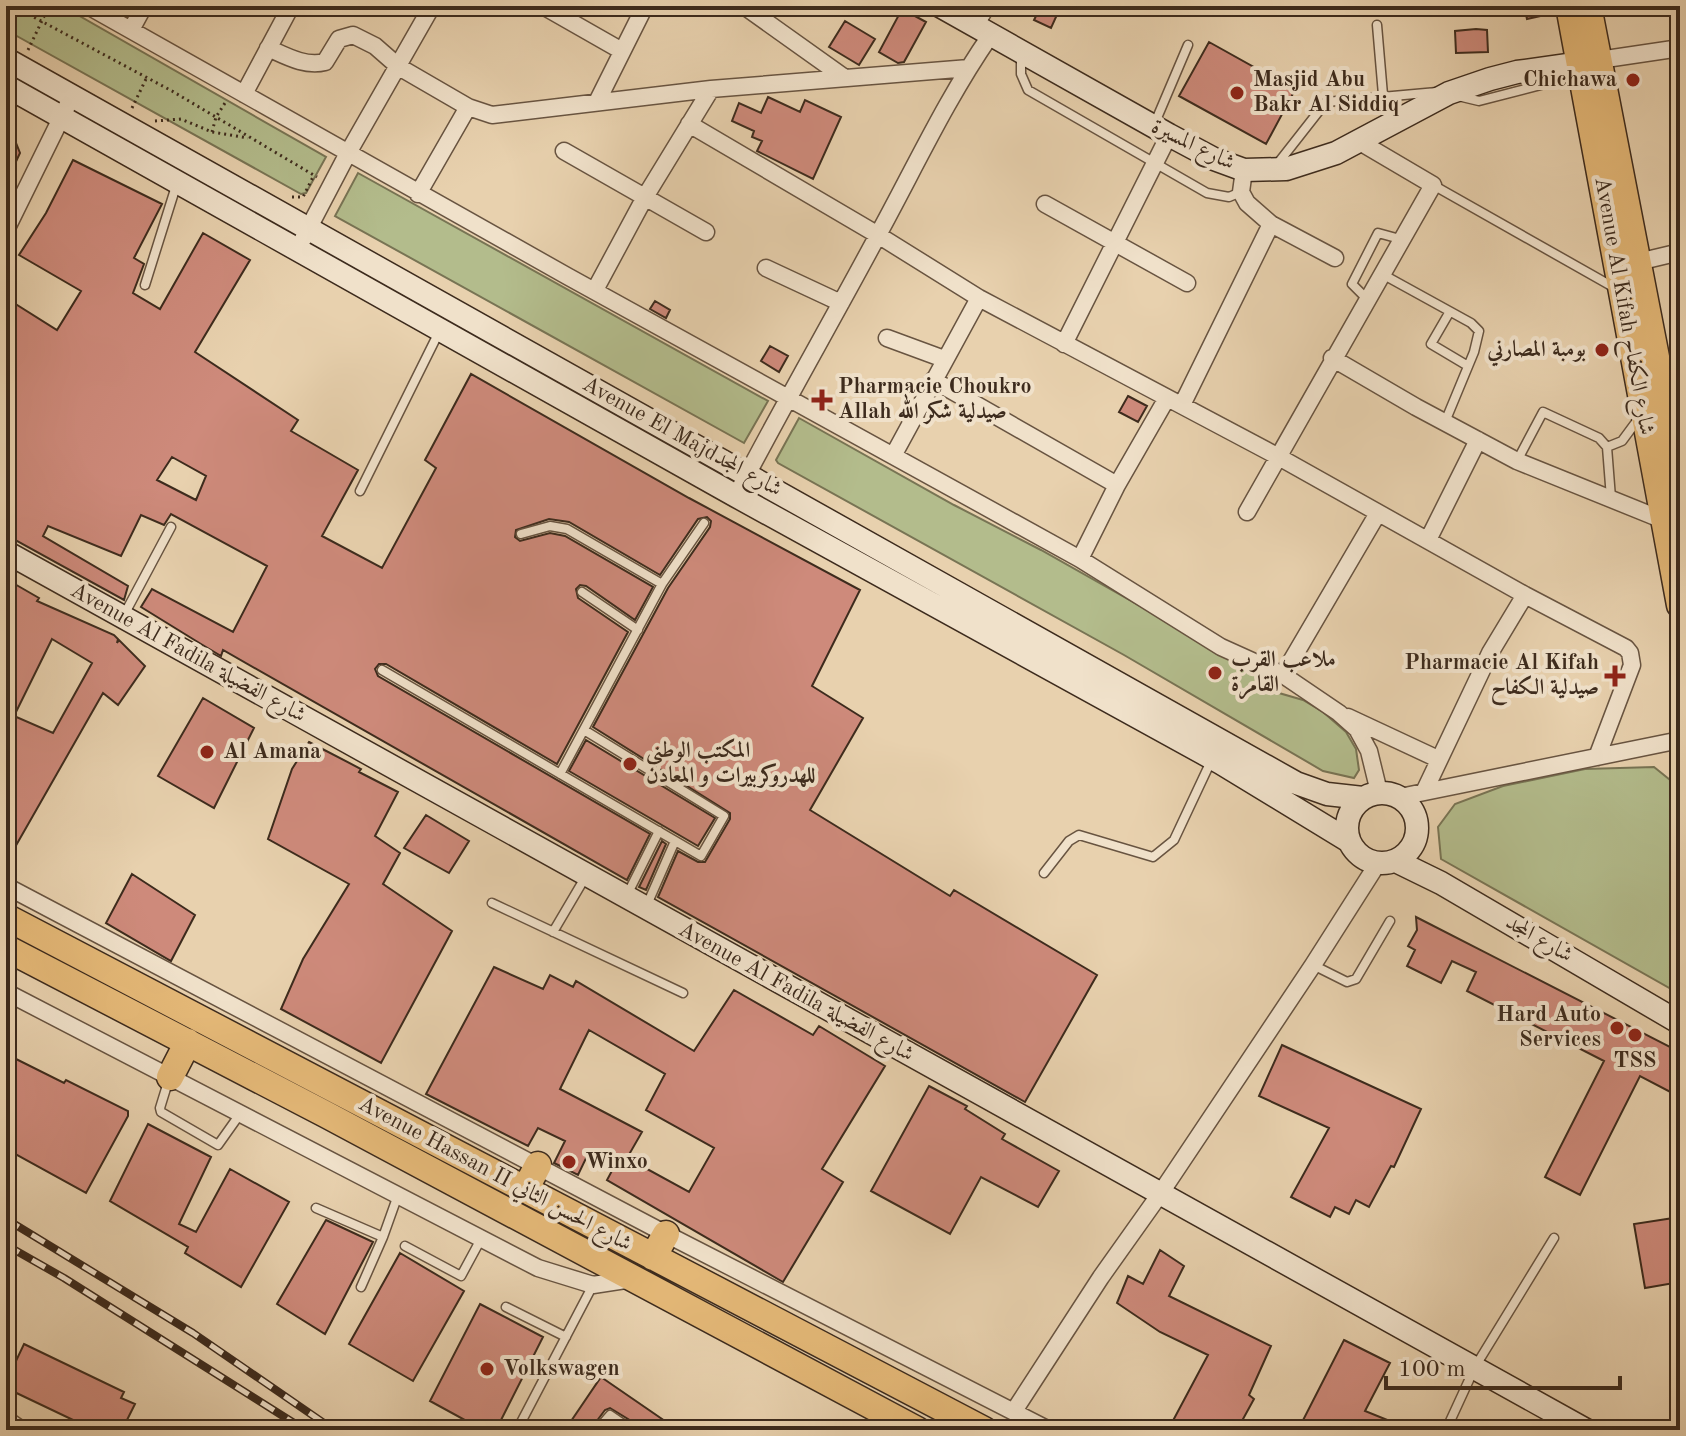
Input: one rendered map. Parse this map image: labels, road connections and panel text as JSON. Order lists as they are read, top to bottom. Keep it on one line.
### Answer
{"streets":{"main road":["شارع المسيرة","Avenue Al Kifah شارع الكفاح","Avenue El Majdشارع المجد","Avenue Al Fadila شارع الفضيلة","شارع المجد","Avenue Hassan II شارع الحسن الثاني"]},"crossings":[["شارع المسيرة","Avenue Al Kifah شارع الكفاح"],["Avenue El Majdشارع المجد","شارع المجد"]],"places":{"other":["Chichawa","Masjid Abu Bakr Al Siddiq","بومبة المصارني","ملاعب القرب القامرة","Al Amana","المكتب الوطني للهدروكربيرات و المعادن","Hard Auto Services","TSS","Winxo","Volkswagen"],"health":["Pharmacie Choukro Allah صيدلية شكر الله","Pharmacie Al Kifah صيدلية الكفاح"]},"scale_bar":"100 m"}
